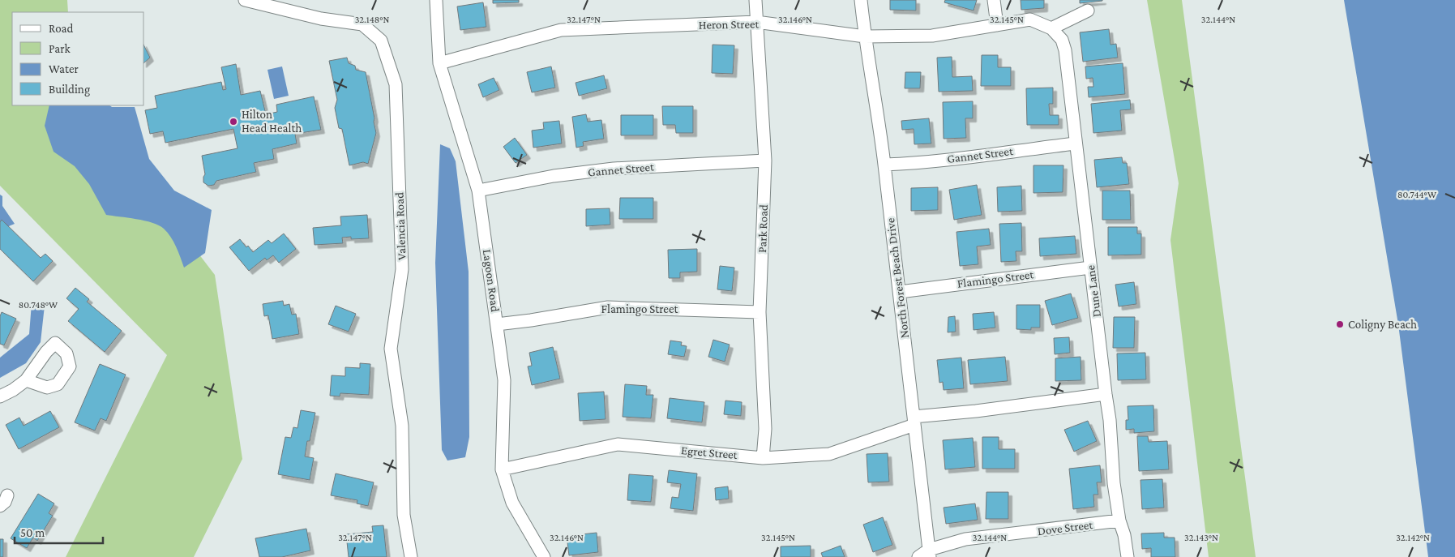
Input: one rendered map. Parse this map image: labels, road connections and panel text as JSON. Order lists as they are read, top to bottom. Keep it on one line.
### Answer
{"streets":{"street":["Heron Street","Gannet Street","Valencia Road","Park Road","North Forest Beach Drive","Flamingo Street","Lagoon Road","Dune Lane","Egret Street","Dove Street"]},"crossings":[["Heron Street","Park Road"],["Heron Street","North Forest Beach Drive"],["Heron Street","Lagoon Road"],["Heron Street","Dune Lane"],["Gannet Street","Park Road"],["Gannet Street","North Forest Beach Drive"],["Gannet Street","Lagoon Road"],["Gannet Street","Dune Lane"],["Park Road","Flamingo Street"],["Park Road","Egret Street"],["North Forest Beach Drive","Flamingo Street"],["North Forest Beach Drive","Egret Street"],["North Forest Beach Drive","Dove Street"],["Flamingo Street","Lagoon Road"],["Flamingo Street","Dune Lane"],["Lagoon Road","Egret Street"],["Dune Lane","Egret Street"],["Dune Lane","Dove Street"]],"places":["Hilton Head Health","Coligny Beach"],"legend":["Road","Park","Water","Building"],"scale_bar":"50 m","coordinates":["32.148°N","32.147°N","32.146°N","32.145°N","32.144°N","80.744°W","80.748°W","32.143°N","32.142°N"]}
